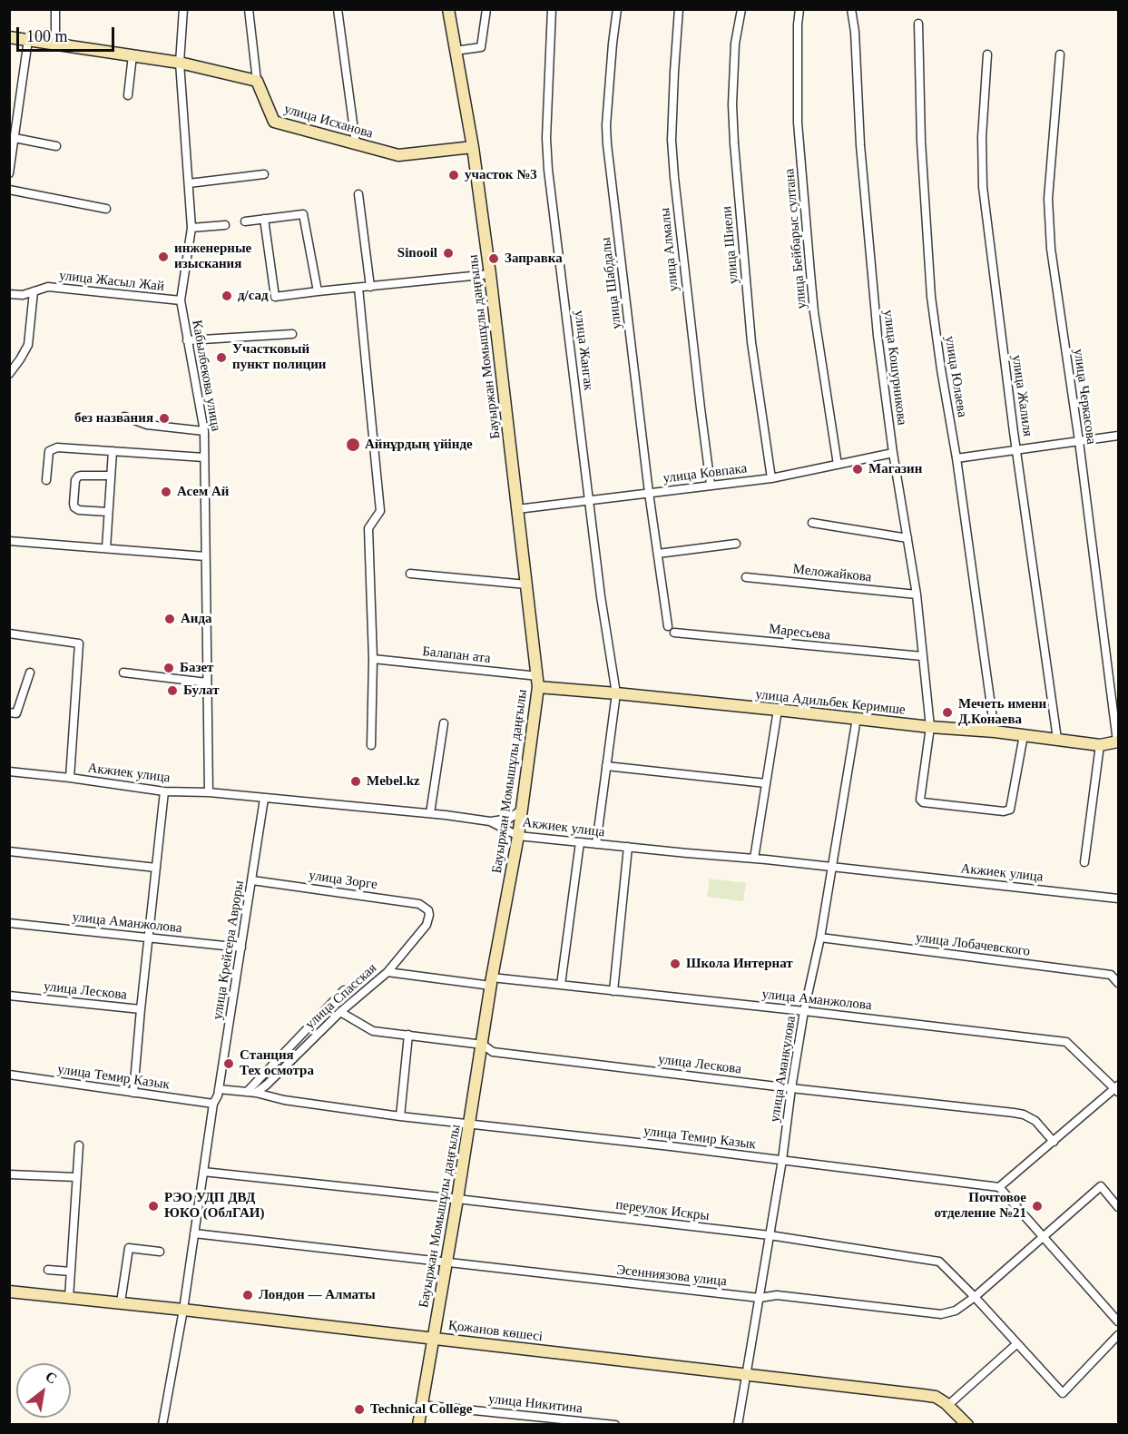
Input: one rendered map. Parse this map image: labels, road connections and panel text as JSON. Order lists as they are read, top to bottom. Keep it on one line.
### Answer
{"streets":{"main road":["улица Исханова","Бауыржан Момышұлы даңғылы","улица Адильбек Керимше","Қожанов көшесі"],"street":["улица Бейбарыс султана","улица Шиели","улица Алмалы","улица Жасыл Жай","улица Шабдалы","улица Жангак","улица Кошурникова","Кабылбекова улица","улица Юлаева","улица Жалиля","улица Черкасова","улица Ковпака","Меложайкова","Маресьева","Балапан ата","Акжиек улица","улица Зорге","улица Аманжолова","улица Лобачевского","улица Крейсера Авроры","улица Лескова","улица Спасская","улица Аманкулова","улица Темир Казык","переулок Искры","Эсенниязова улица","улица Никитина"]},"crossings":[["улица Исханова","Бауыржан Момышұлы даңғылы"],["улица Бейбарыс султана","улица Ковпака"],["улица Шиели","улица Ковпака"],["улица Алмалы","улица Ковпака"],["улица Жасыл Жай","Кабылбекова улица"],["улица Шабдалы","улица Ковпака"],["улица Шабдалы","Маресьева"],["Бауыржан Момышұлы даңғылы","улица Ковпака"],["Бауыржан Момышұлы даңғылы","Балапан ата"],["Бауыржан Момышұлы даңғылы","улица Адильбек Керимше"],["Бауыржан Момышұлы даңғылы","Акжиек улица"],["Бауыржан Момышұлы даңғылы","улица Аманжолова"],["Бауыржан Момышұлы даңғылы","улица Лескова"],["Бауыржан Момышұлы даңғылы","улица Темир Казык"],["Бауыржан Момышұлы даңғылы","переулок Искры"],["Бауыржан Момышұлы даңғылы","Эсенниязова улица"],["Бауыржан Момышұлы даңғылы","Қожанов көшесі"],["Бауыржан Момышұлы даңғылы","улица Никитина"],["улица Жангак","улица Ковпака"],["улица Жангак","улица Адильбек Керимше"],["улица Жангак","Акжиек улица"],["улица Кошурникова","улица Ковпака"],["улица Кошурникова","Меложайкова"],["улица Кошурникова","Маресьева"],["улица Кошурникова","улица Адильбек Керимше"],["Кабылбекова улица","Акжиек улица"],["улица Юлаева","улица Адильбек Керимше"],["улица Жалиля","улица Адильбек Керимше"],["улица Черкасова","улица Адильбек Керимше"],["Балапан ата","улица Адильбек Керимше"],["улица Адильбек Керимше","улица Аманкулова"],["Акжиек улица","улица Крейсера Авроры"],["Акжиек улица","улица Аманкулова"],["улица Зорге","улица Крейсера Авроры"],["улица Зорге","улица Спасская"],["улица Аманжолова","улица Крейсера Авроры"],["улица Аманжолова","улица Спасская"],["улица Аманжолова","улица Аманкулова"],["улица Лобачевского","улица Аманкулова"],["улица Крейсера Авроры","улица Темир Казык"],["улица Крейсера Авроры","переулок Искры"],["улица Крейсера Авроры","Эсенниязова улица"],["улица Крейсера Авроры","Қожанов көшесі"],["улица Лескова","улица Спасская"],["улица Лескова","улица Аманкулова"],["улица Лескова","улица Темир Казык"],["улица Спасская","улица Темир Казык"],["улица Аманкулова","улица Темир Казык"],["улица Аманкулова","переулок Искры"],["улица Аманкулова","Эсенниязова улица"],["улица Аманкулова","Қожанов көшесі"],["переулок Искры","Эсенниязова улица"]],"places":["участок №3","Sinooil","инженерные изыскания","Заправка","д/сад","Участковый пункт полиции","без названия","Айнұрдың үйінде","Магазин","Асем Ай","Аида","Базет","Булат","Мечеть имени Д.Конаева","Mebel.kz","Школа Интернат","Станция Тех осмотра","РЭО УДП ДВД ЮКО (ОблГАИ)","Почтовое отделение №21","Лондон — Алматы","Technical College"],"scale_bar":"100 m","north":"top right"}
